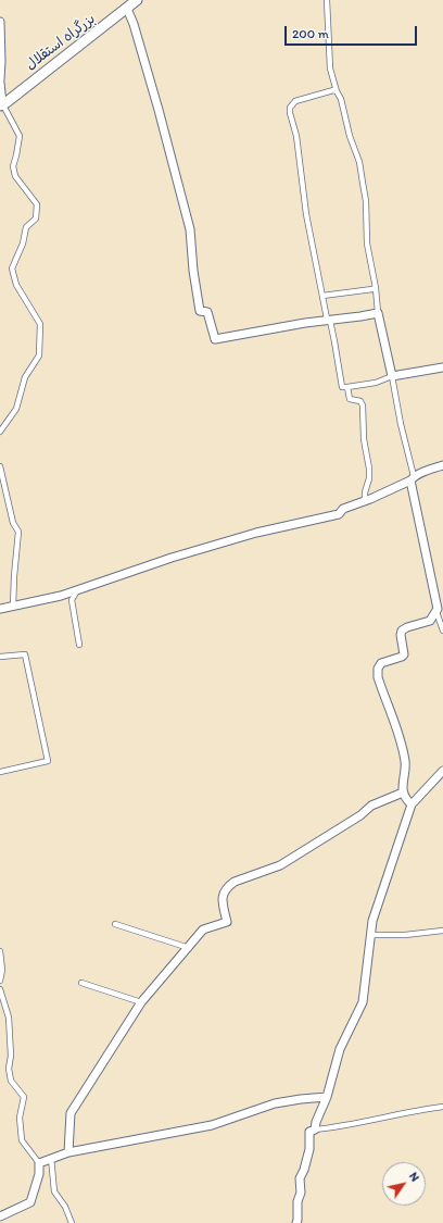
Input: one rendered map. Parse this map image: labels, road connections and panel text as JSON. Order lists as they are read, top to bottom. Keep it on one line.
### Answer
{"streets":{"highway":["بزرگراه استقلال"]},"scale_bar":"200 m","north":"top right"}
